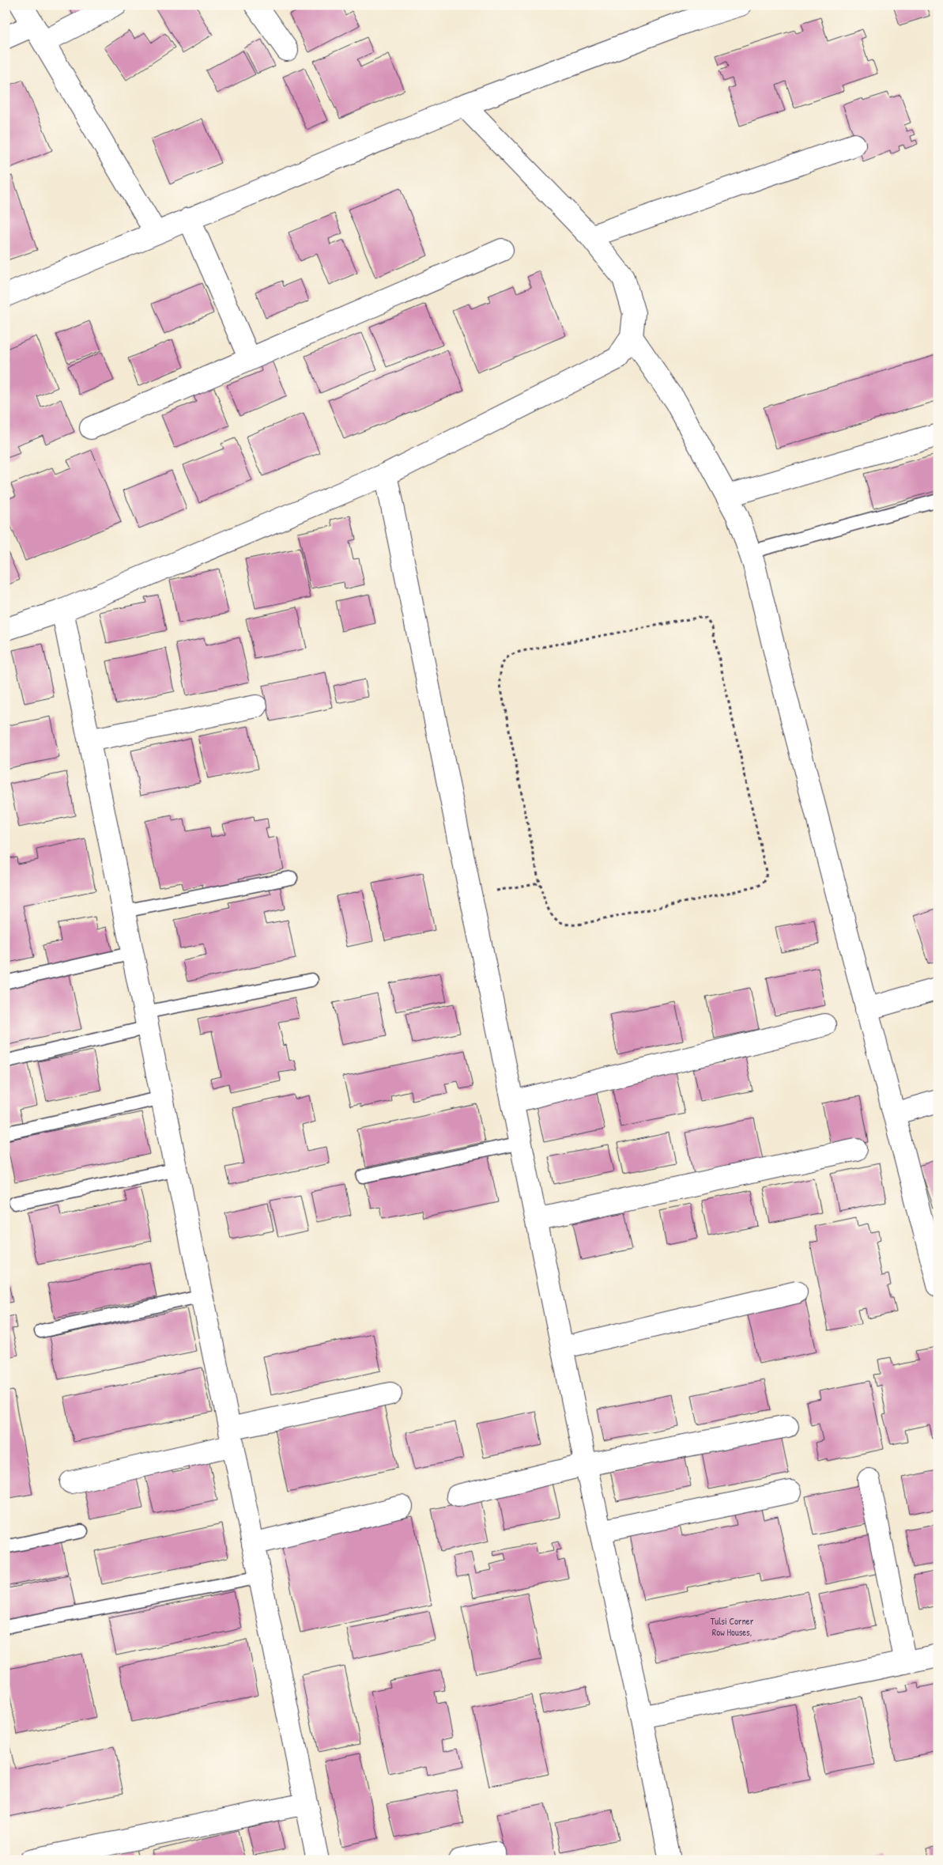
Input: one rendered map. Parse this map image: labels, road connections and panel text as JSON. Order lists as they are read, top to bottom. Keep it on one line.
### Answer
{"house_numbers":["Tulsi Corner Row Houses,"]}
